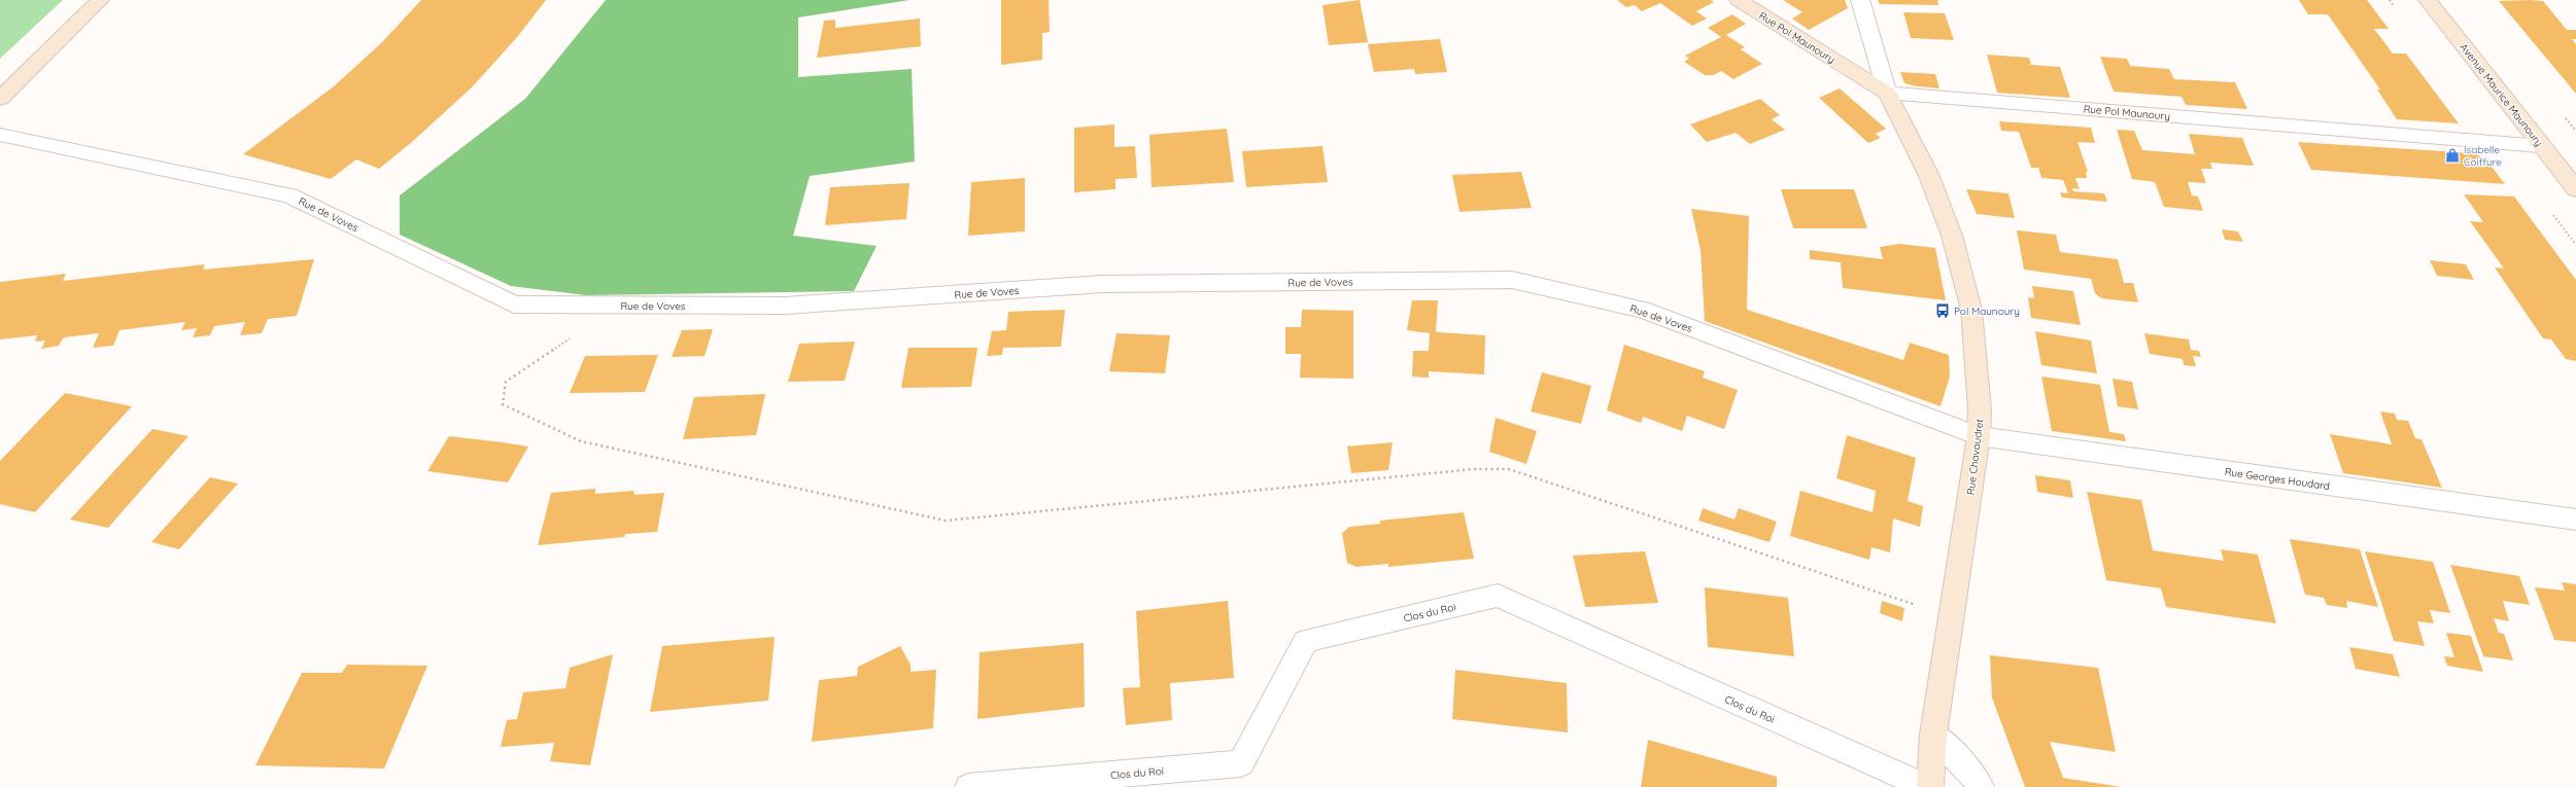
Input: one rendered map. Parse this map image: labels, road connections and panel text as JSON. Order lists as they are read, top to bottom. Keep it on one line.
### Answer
{"streets":{"street":["Rue Pol Maunoury","Avenue Maurice Maunoury","Rue de Voves","Rue Chavaudret","Rue Georges Houdard","Clos du Roi"]},"crossings":[["Rue Pol Maunoury","Avenue Maurice Maunoury"],["Rue Pol Maunoury","Rue Chavaudret"],["Rue de Voves","Rue Chavaudret"],["Rue de Voves","Rue Georges Houdard"],["Rue Chavaudret","Rue Georges Houdard"],["Rue Chavaudret","Clos du Roi"]],"places":{"shop":["Isabelle Coiffure"],"bus stop":["Pol Maunoury"]}}
